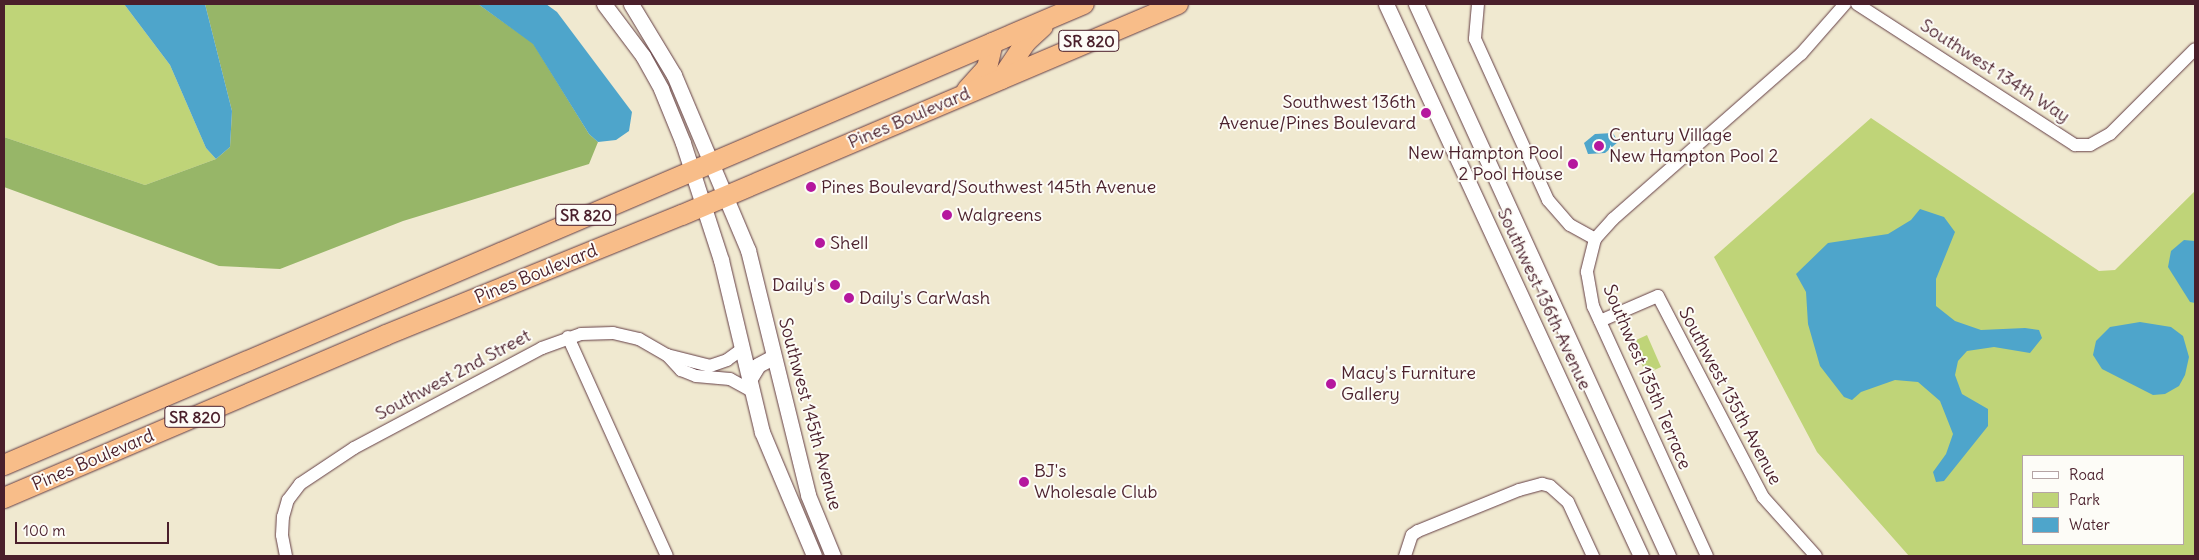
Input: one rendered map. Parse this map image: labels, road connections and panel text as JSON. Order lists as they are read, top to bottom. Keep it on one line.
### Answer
{"streets":{"highway":["SR 820","Pines Boulevard"],"street":["Southwest 134th Way","Southwest 136th Avenue","Southwest 2nd Street","Southwest 135th Terrace","Southwest 135th Avenue","Southwest 145th Avenue"]},"crossings":[["Pines Boulevard","Southwest 145th Avenue"],["Southwest 135th Terrace","Southwest 135th Avenue"]],"places":["Southwest 136th Avenue/Pines Boulevard","Century Village New Hampton Pool 2","New Hampton Pool 2 Pool House","Pines Boulevard/Southwest 145th Avenue","Walgreens","Shell","Daily's","Daily's CarWash","Macy's Furniture Gallery","BJ's Wholesale Club"],"legend":["Road","Park","Water"],"scale_bar":"100 m"}
